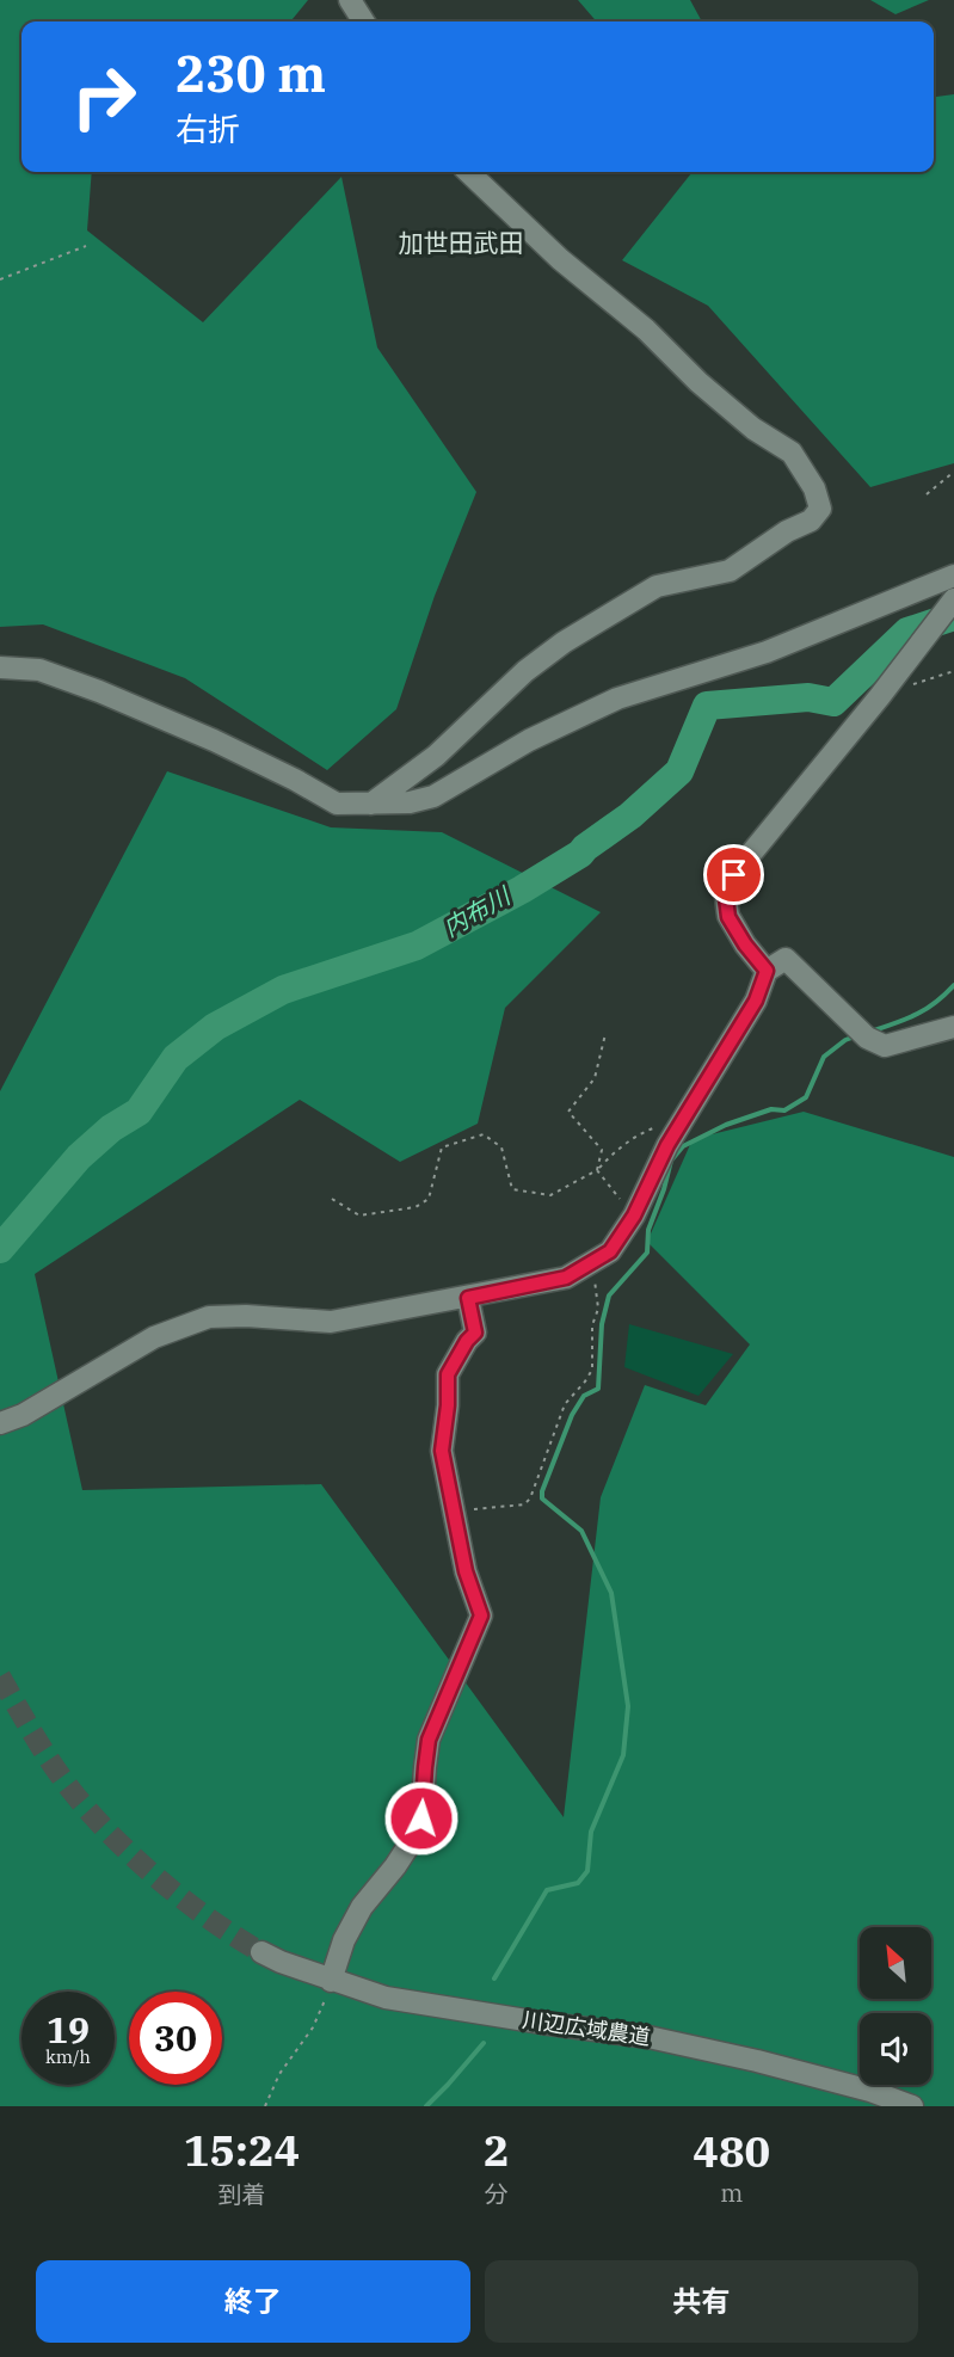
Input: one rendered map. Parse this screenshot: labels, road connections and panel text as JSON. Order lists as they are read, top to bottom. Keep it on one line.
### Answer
{"streets":{"street":["川辺広域農道"]},"districts":["加世田武田"],"water":["内布川"],"north":"top left","page":{"turn":["230 m","右折"],"speed":"19 km/h","limit":"30","eta":["15:24","到着","2","分","480","m"],"buttons":["終了","共有"]}}
